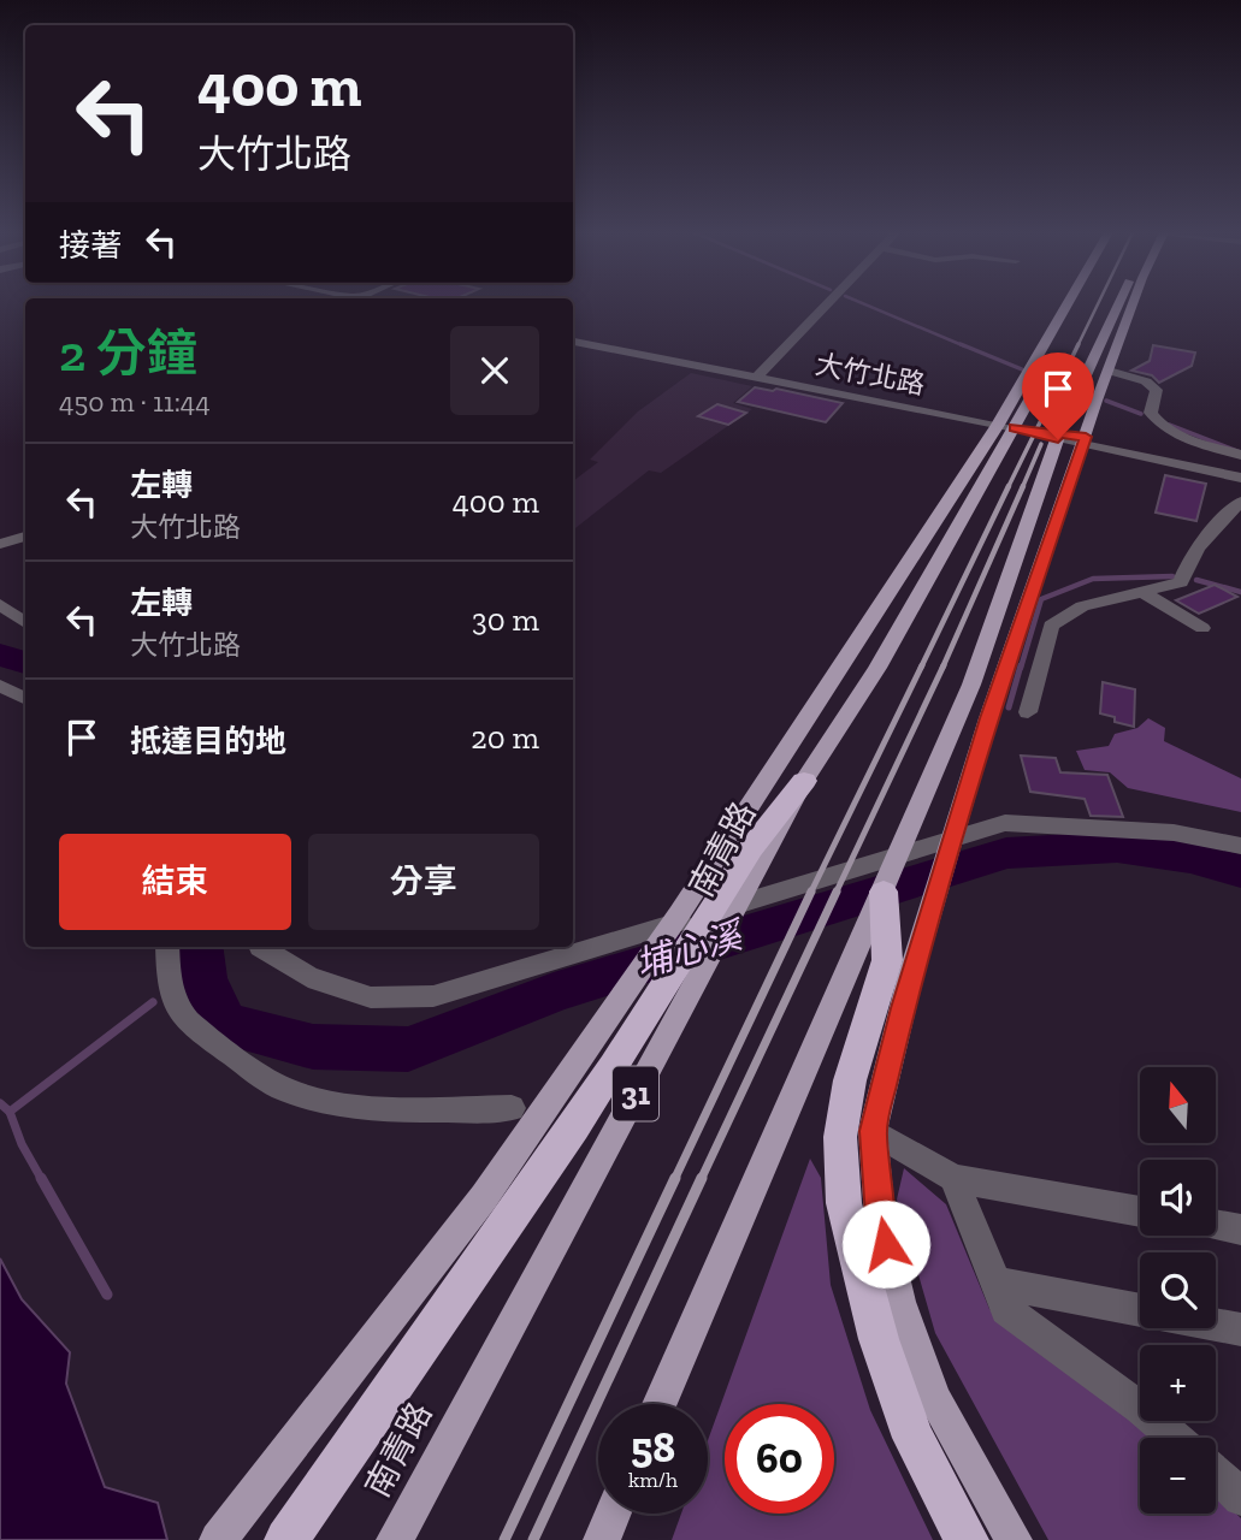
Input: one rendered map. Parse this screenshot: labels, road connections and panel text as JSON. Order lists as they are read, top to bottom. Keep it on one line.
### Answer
{"streets":{"main road":["南青路","31"],"street":["大竹北路"]},"crossings":[["大竹北路","南青路"],["大竹北路","31"],["南青路","31"]],"water":["埔心溪"],"north":"top","page":{"turn":["400 m","大竹北路"],"then":"接著","heading":["2 分鐘","450 m · 11:44"],"list":[{"name":"左轉","note":"大竹北路","value":"400 m"},{"name":"左轉","note":"大竹北路","value":"30 m"},{"name":"抵達目的地","value":"20 m"}],"buttons":["結束","分享"],"map_buttons":["+","−"],"speed":"58 km/h","limit":"60"}}
